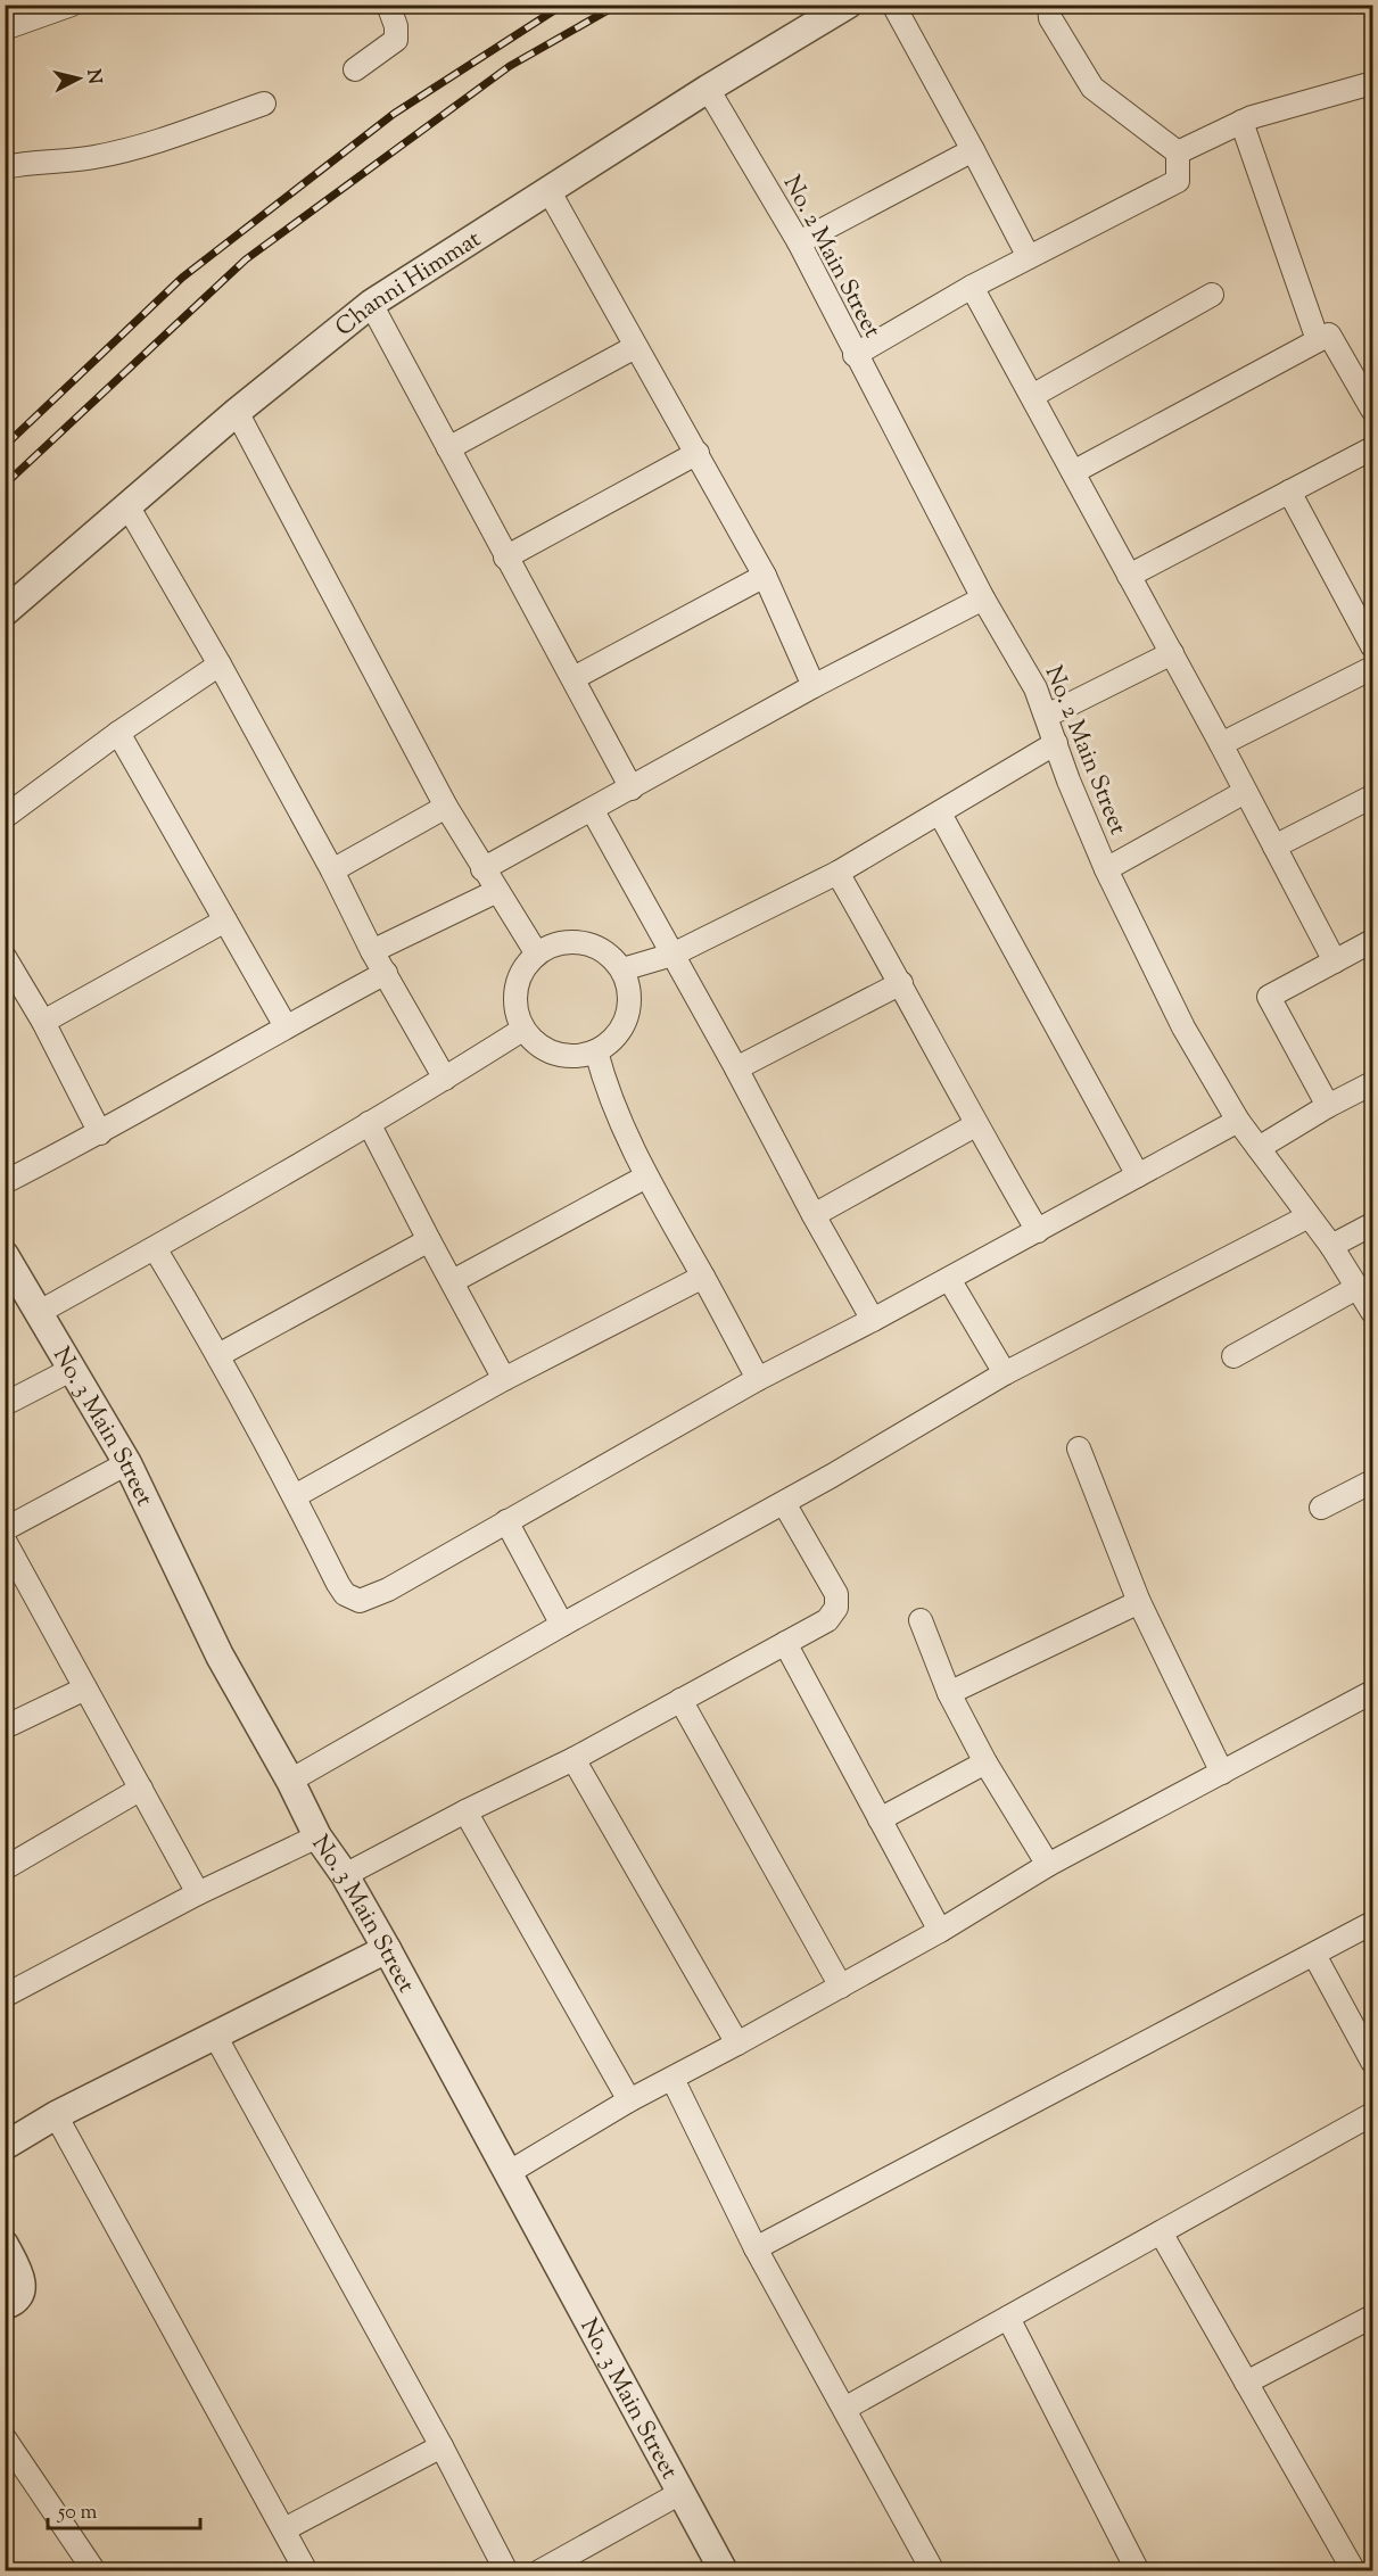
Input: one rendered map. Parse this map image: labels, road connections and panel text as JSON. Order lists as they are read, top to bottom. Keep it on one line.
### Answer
{"streets":{"street":["No. 2 Main Street","Channi Himmat","No. 3 Main Street"]},"crossings":[["No. 2 Main Street","Channi Himmat"]],"scale_bar":"50 m","north":"right"}
